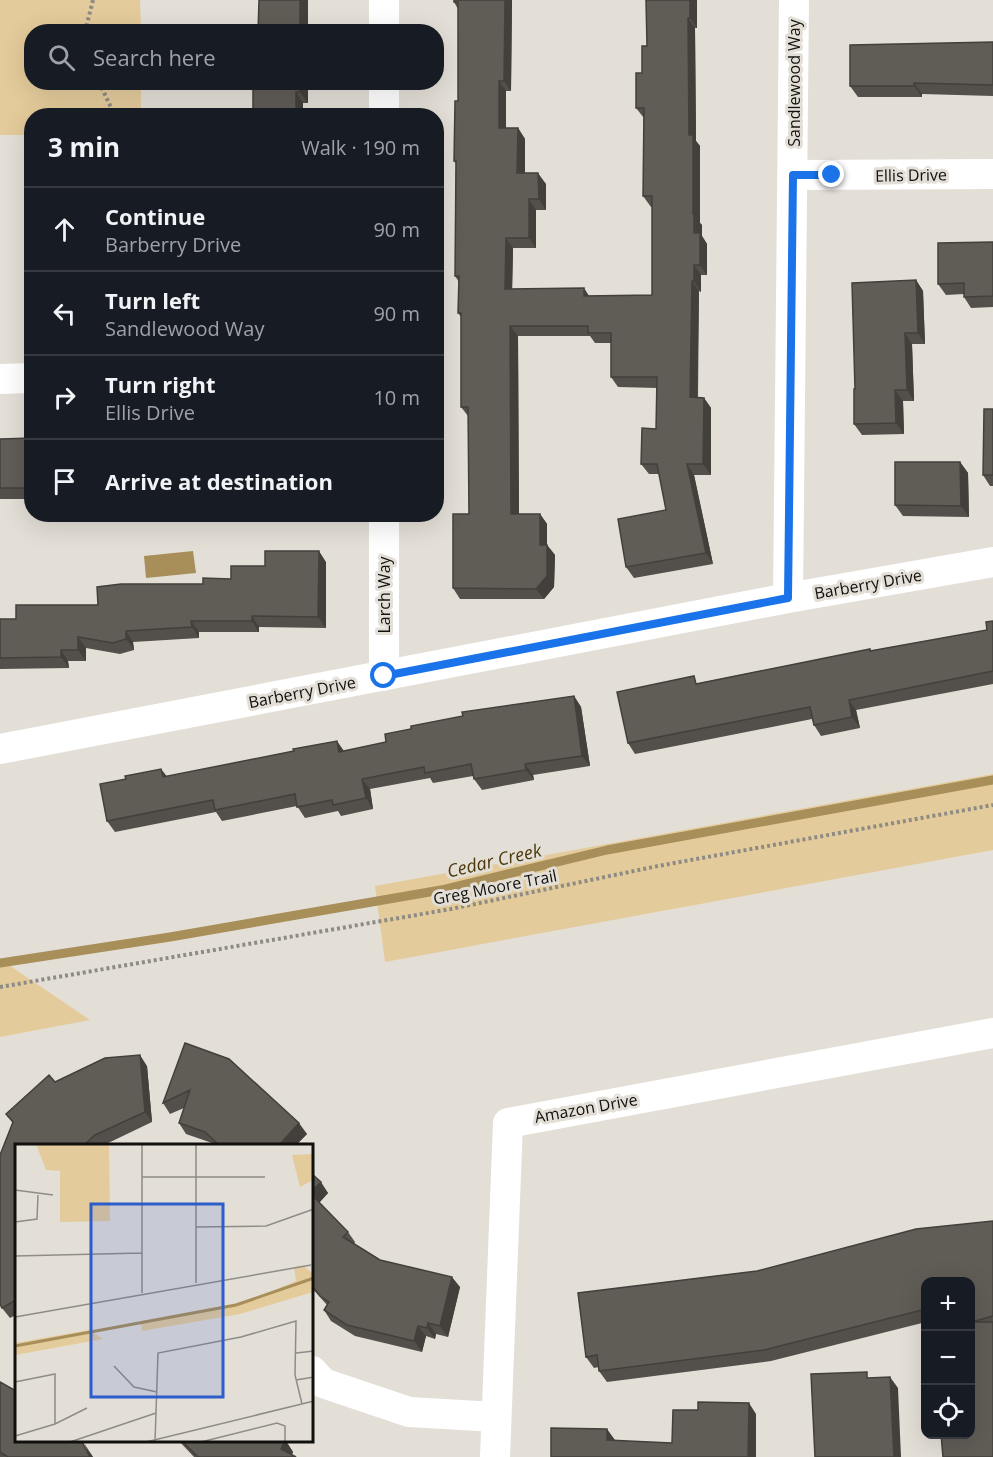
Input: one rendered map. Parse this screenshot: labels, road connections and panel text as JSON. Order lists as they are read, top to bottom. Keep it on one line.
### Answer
{"streets":{"street":["Sandlewood Way","Ellis Drive","Barberry Drive","Larch Way","Amazon Drive"],"path":["Greg Moore Trail"]},"crossings":[["Sandlewood Way","Ellis Drive"],["Sandlewood Way","Barberry Drive"],["Barberry Drive","Larch Way"]],"water":["Cedar Creek"],"page":{"search":"Search here","heading":["3 min","Walk · 190 m"],"list":[["Continue","Barberry Drive","90 m"],["Turn left","Sandlewood Way","90 m"],["Turn right","Ellis Drive","10 m"],"Arrive at destination"],"map_buttons":["+","−"]}}
